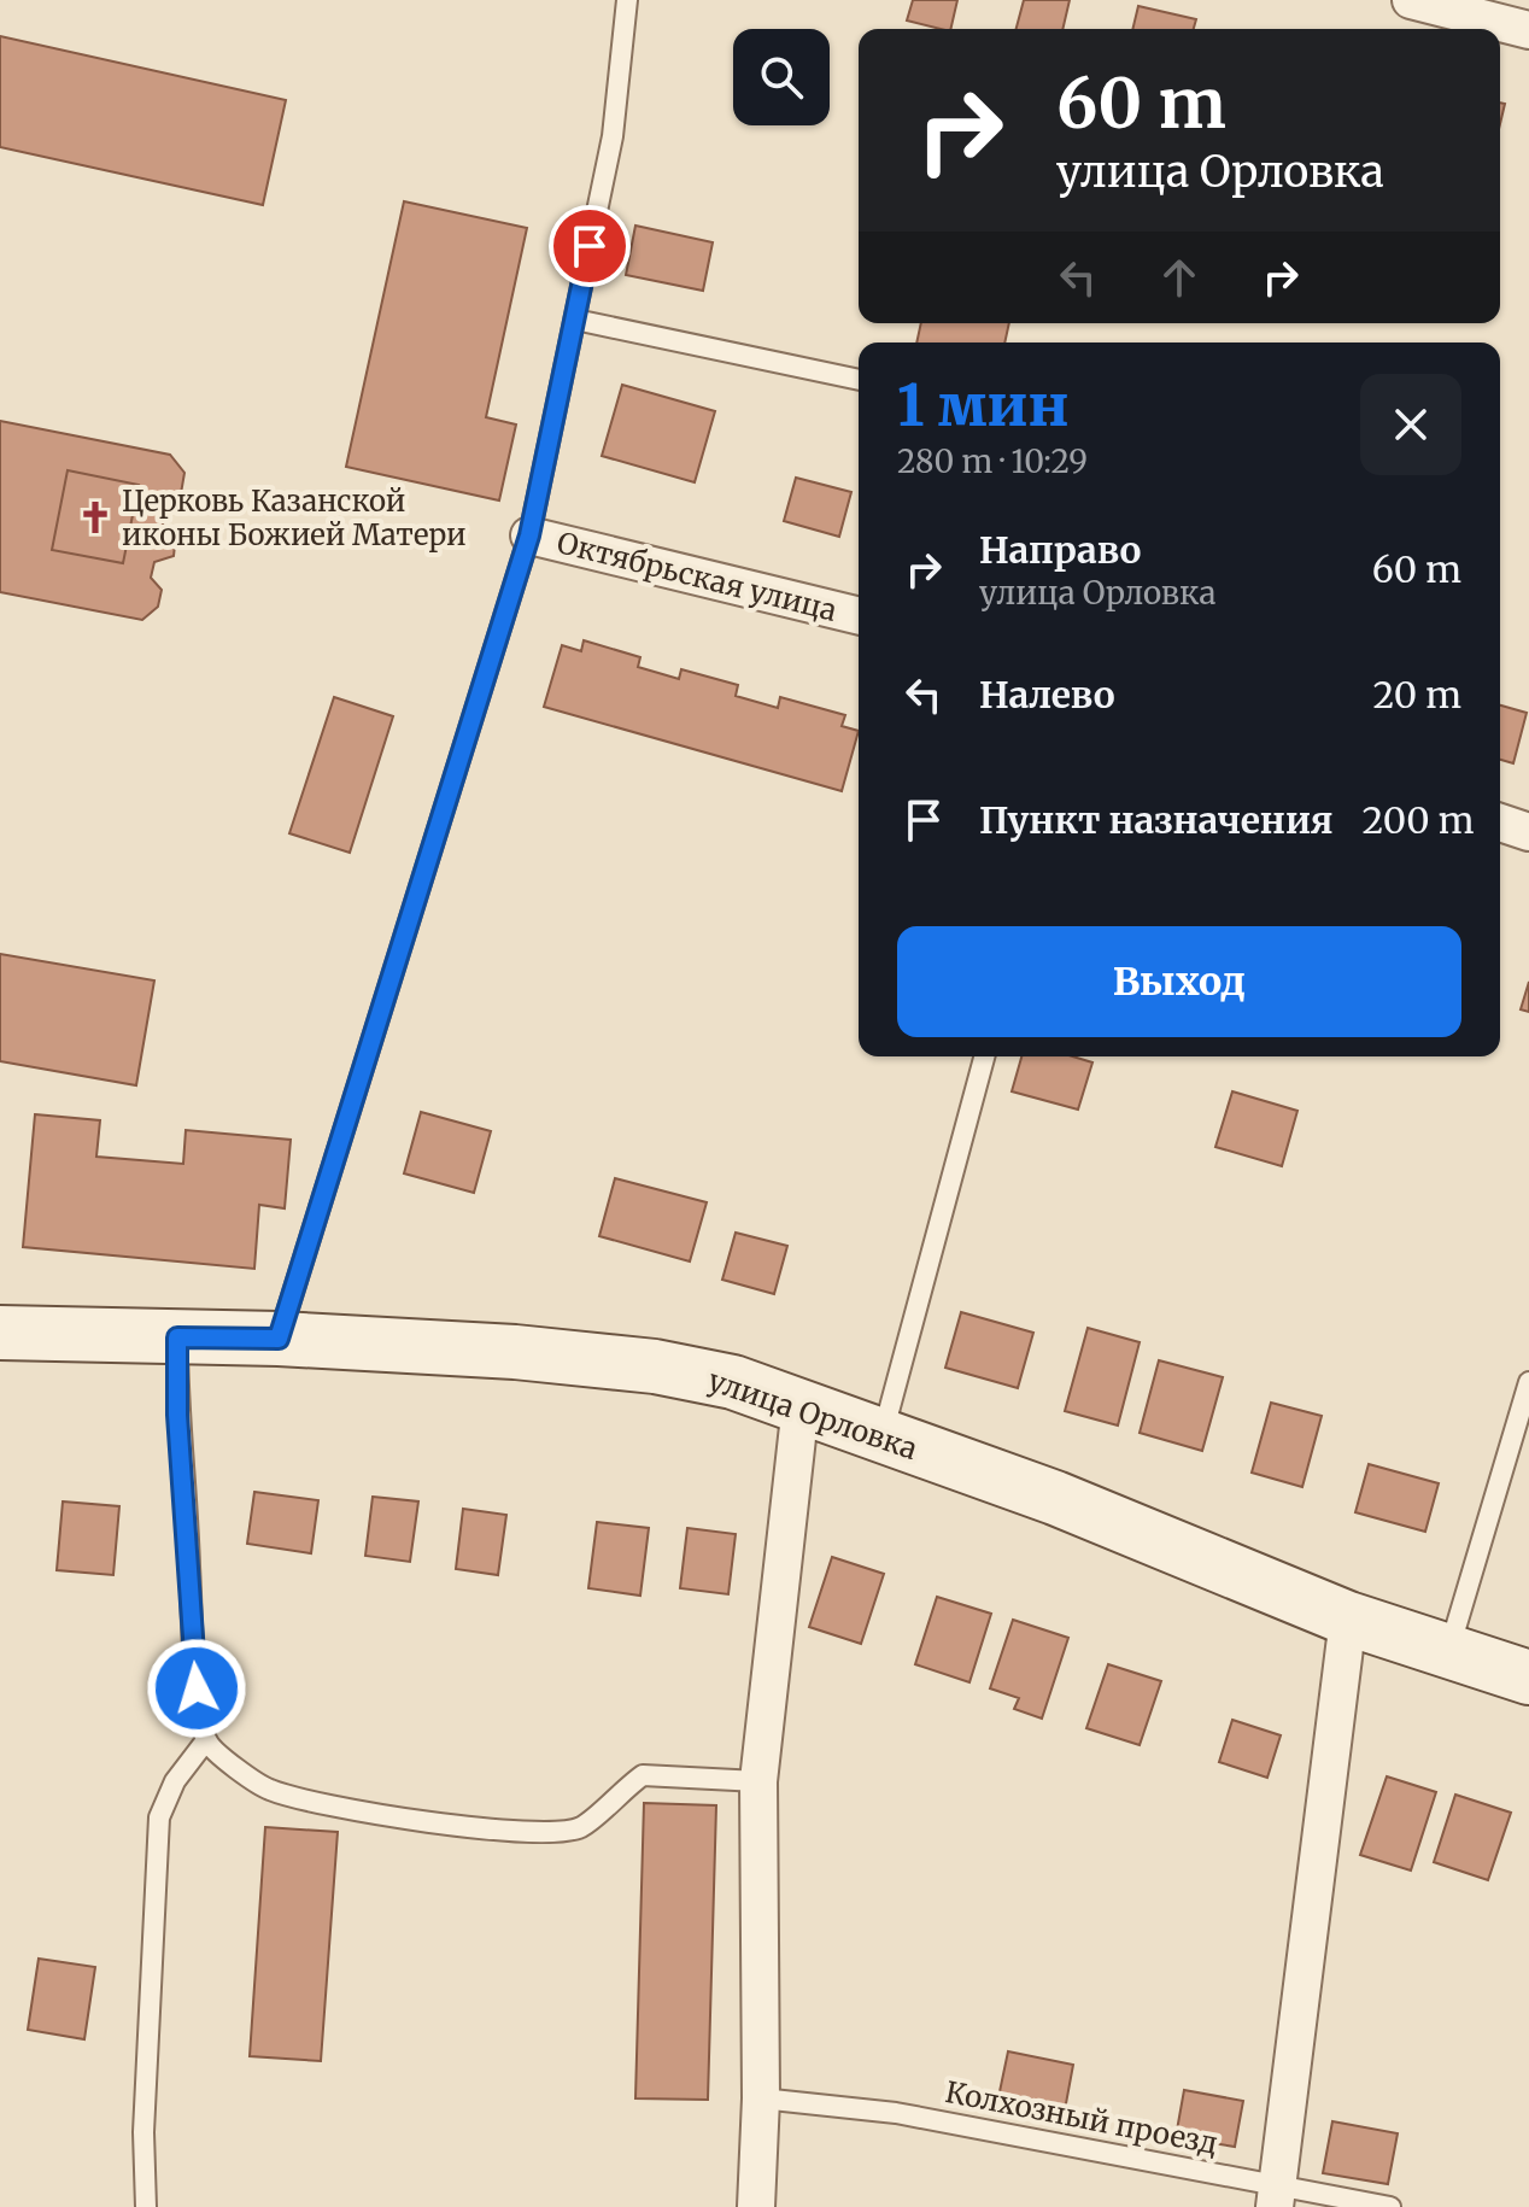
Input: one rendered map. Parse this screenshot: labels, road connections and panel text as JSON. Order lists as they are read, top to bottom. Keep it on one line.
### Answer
{"streets":{"street":["Октябрьская улица","улица Орловка"],"lane":["Колхозный проезд"]},"places":{"church":["Церковь Казанской иконы Божией Матери"]},"page":{"turn":["60 m","улица Орловка"],"heading":["1 мин","280 m · 10:29"],"list":[{"name":"Направо","note":"улица Орловка","value":"60 m"},{"name":"Налево","value":"20 m"},{"name":"Пункт назначения","value":"200 m"}],"buttons":"Выход"}}
